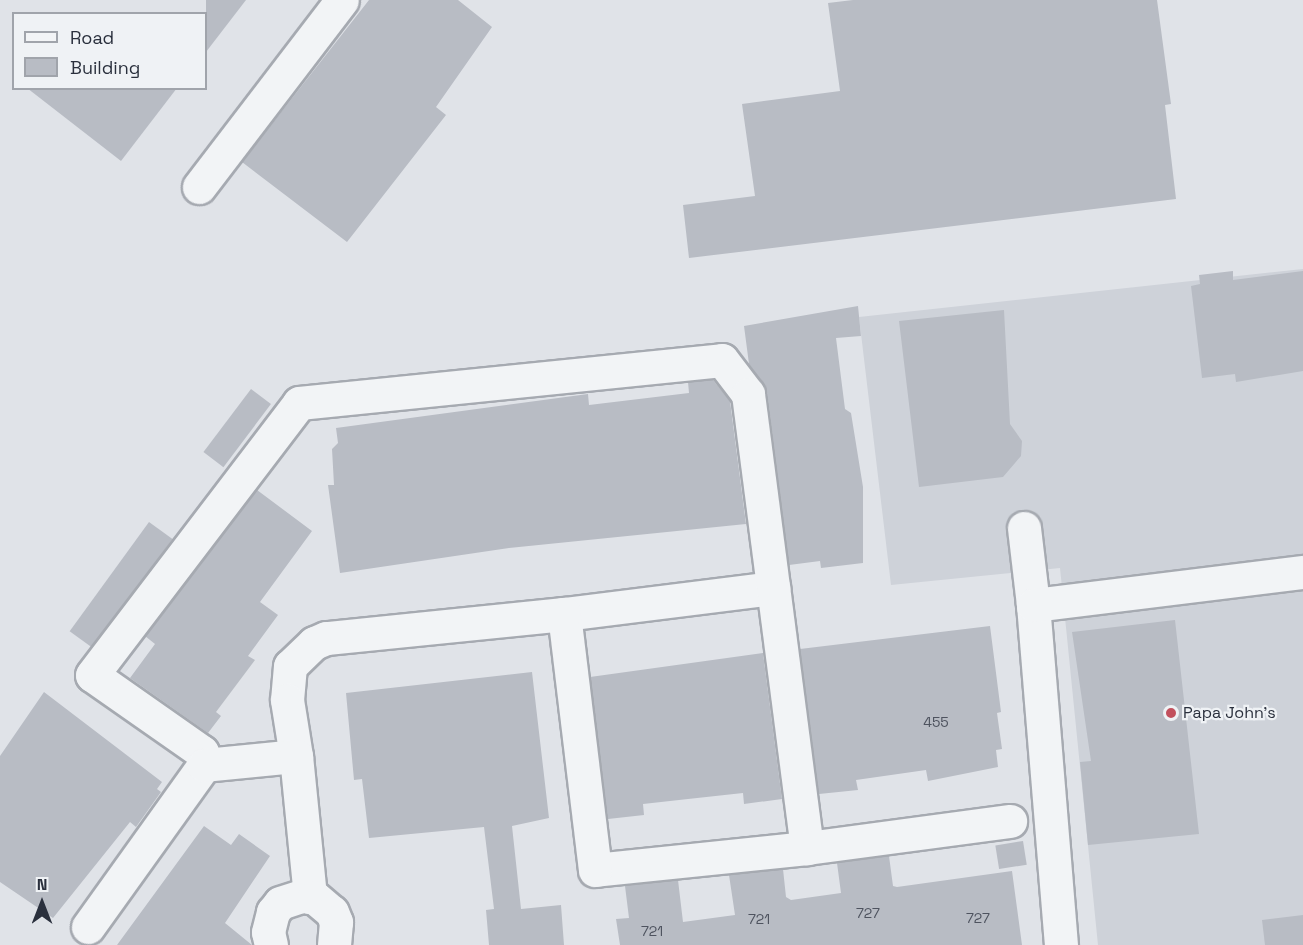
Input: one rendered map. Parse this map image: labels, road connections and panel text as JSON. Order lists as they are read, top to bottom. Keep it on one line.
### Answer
{"places":["Papa John's"],"house_numbers":["455","727","727","721","721"],"legend":["Road","Building"],"north":"top"}
